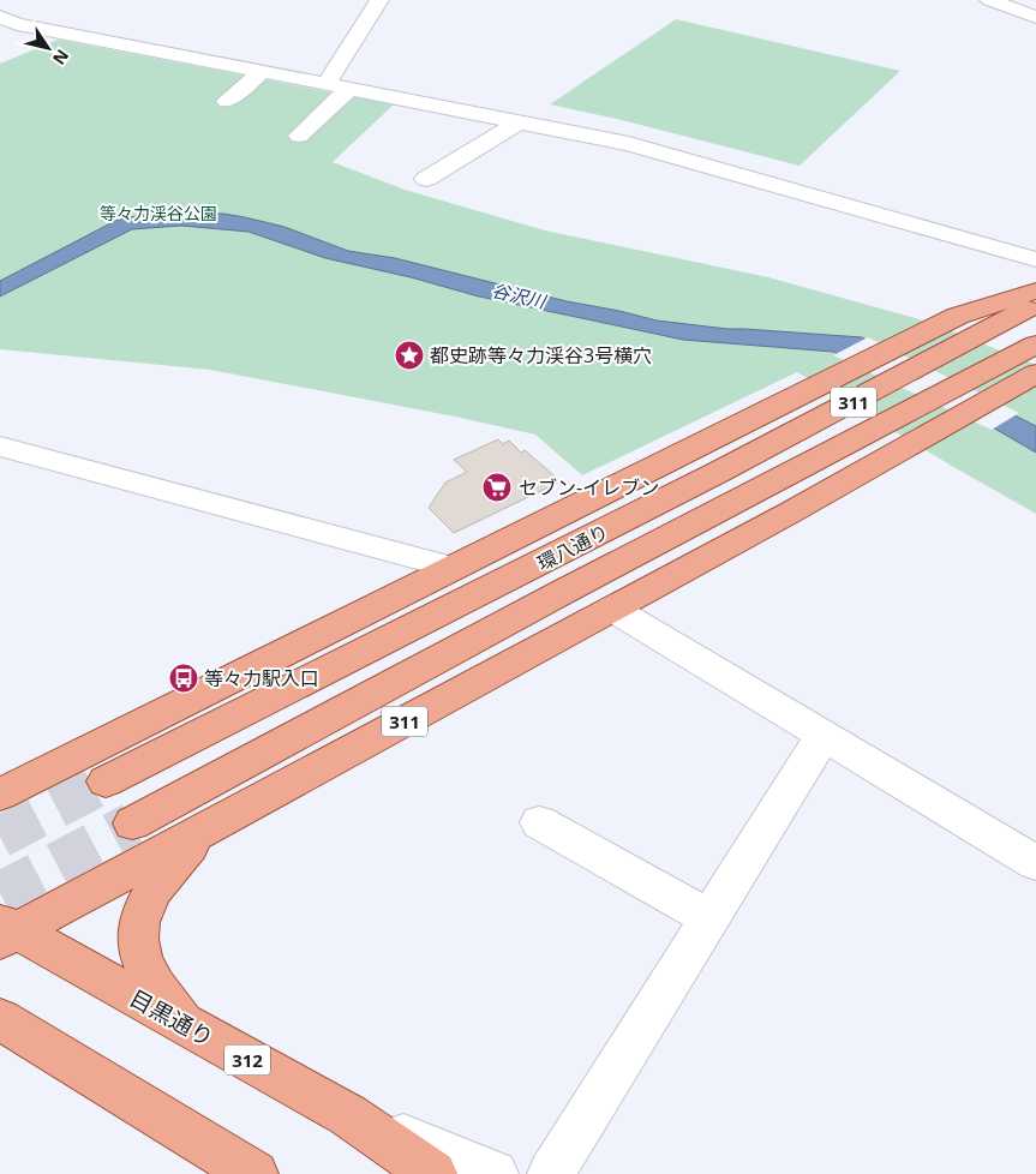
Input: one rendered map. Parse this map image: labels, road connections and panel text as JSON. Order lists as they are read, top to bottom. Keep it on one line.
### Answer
{"streets":{"main road":["311","環八通り","目黒通り","312"]},"crossings":[["311","環八通り"],["311","目黒通り"]],"water":["谷沢川"],"parks":["等々力渓谷公園"],"places":{"place":["都史跡等々力渓谷3号横穴"],"supermarket":["セブン-イレブン"],"bus stop":["等々力駅入口"]},"north":"bottom right"}
